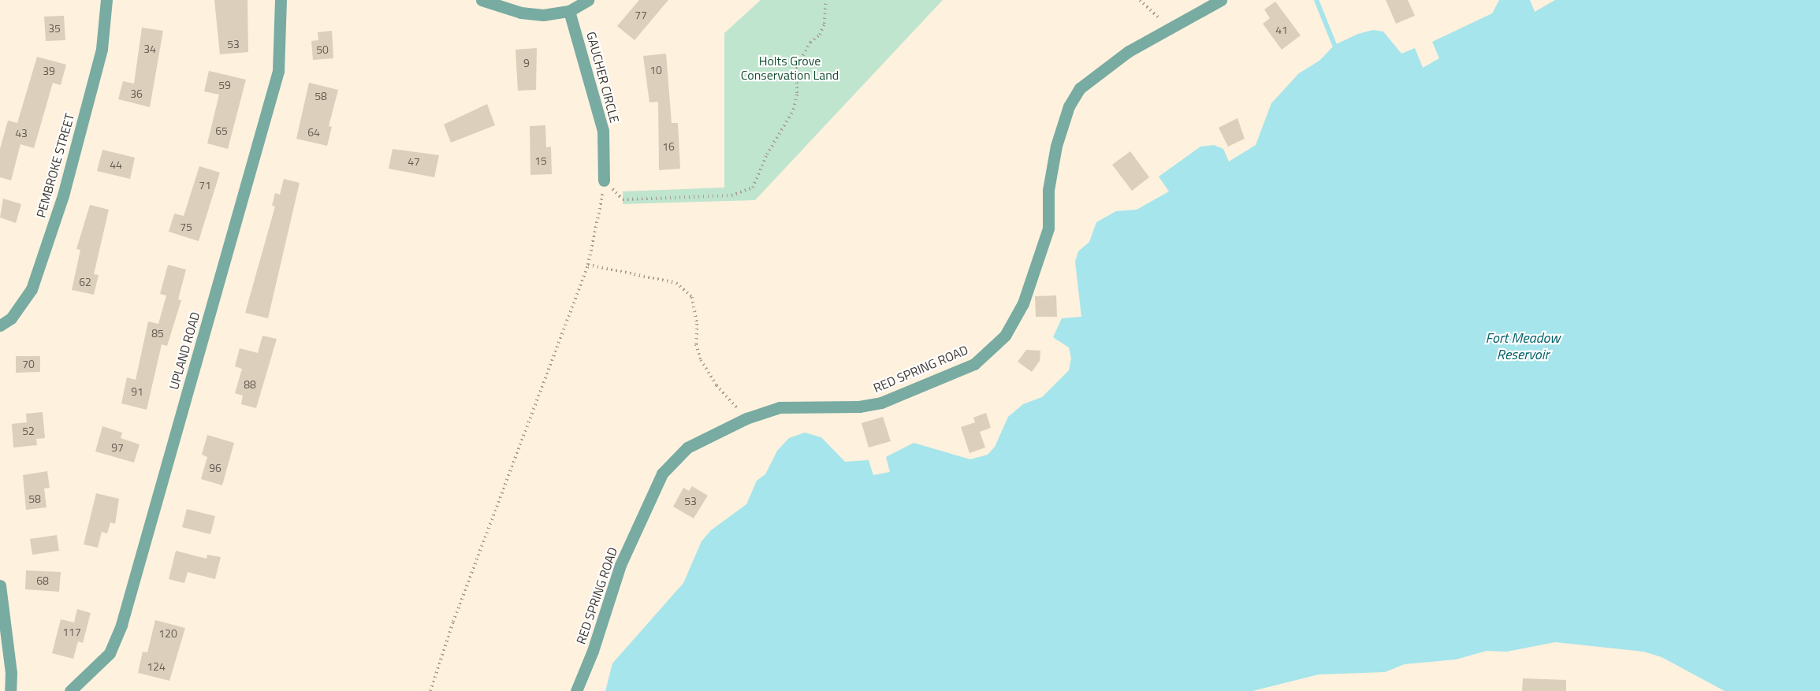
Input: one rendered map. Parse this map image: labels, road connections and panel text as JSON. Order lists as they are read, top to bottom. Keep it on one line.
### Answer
{"streets":{"street":["GAUCHER CIRCLE","PEMBROKE STREET","UPLAND ROAD","RED SPRING ROAD"]},"water":["Fort Meadow Reservoir"],"parks":["Holts Grove Conservation Land"],"house_numbers":["77","35","41","53","34","50","9","10","39","59","36","58","65","64","43","16","15","47","44","71","75","62","85","70","88","91","52","97","96","58","53","68","117","120","124"]}
